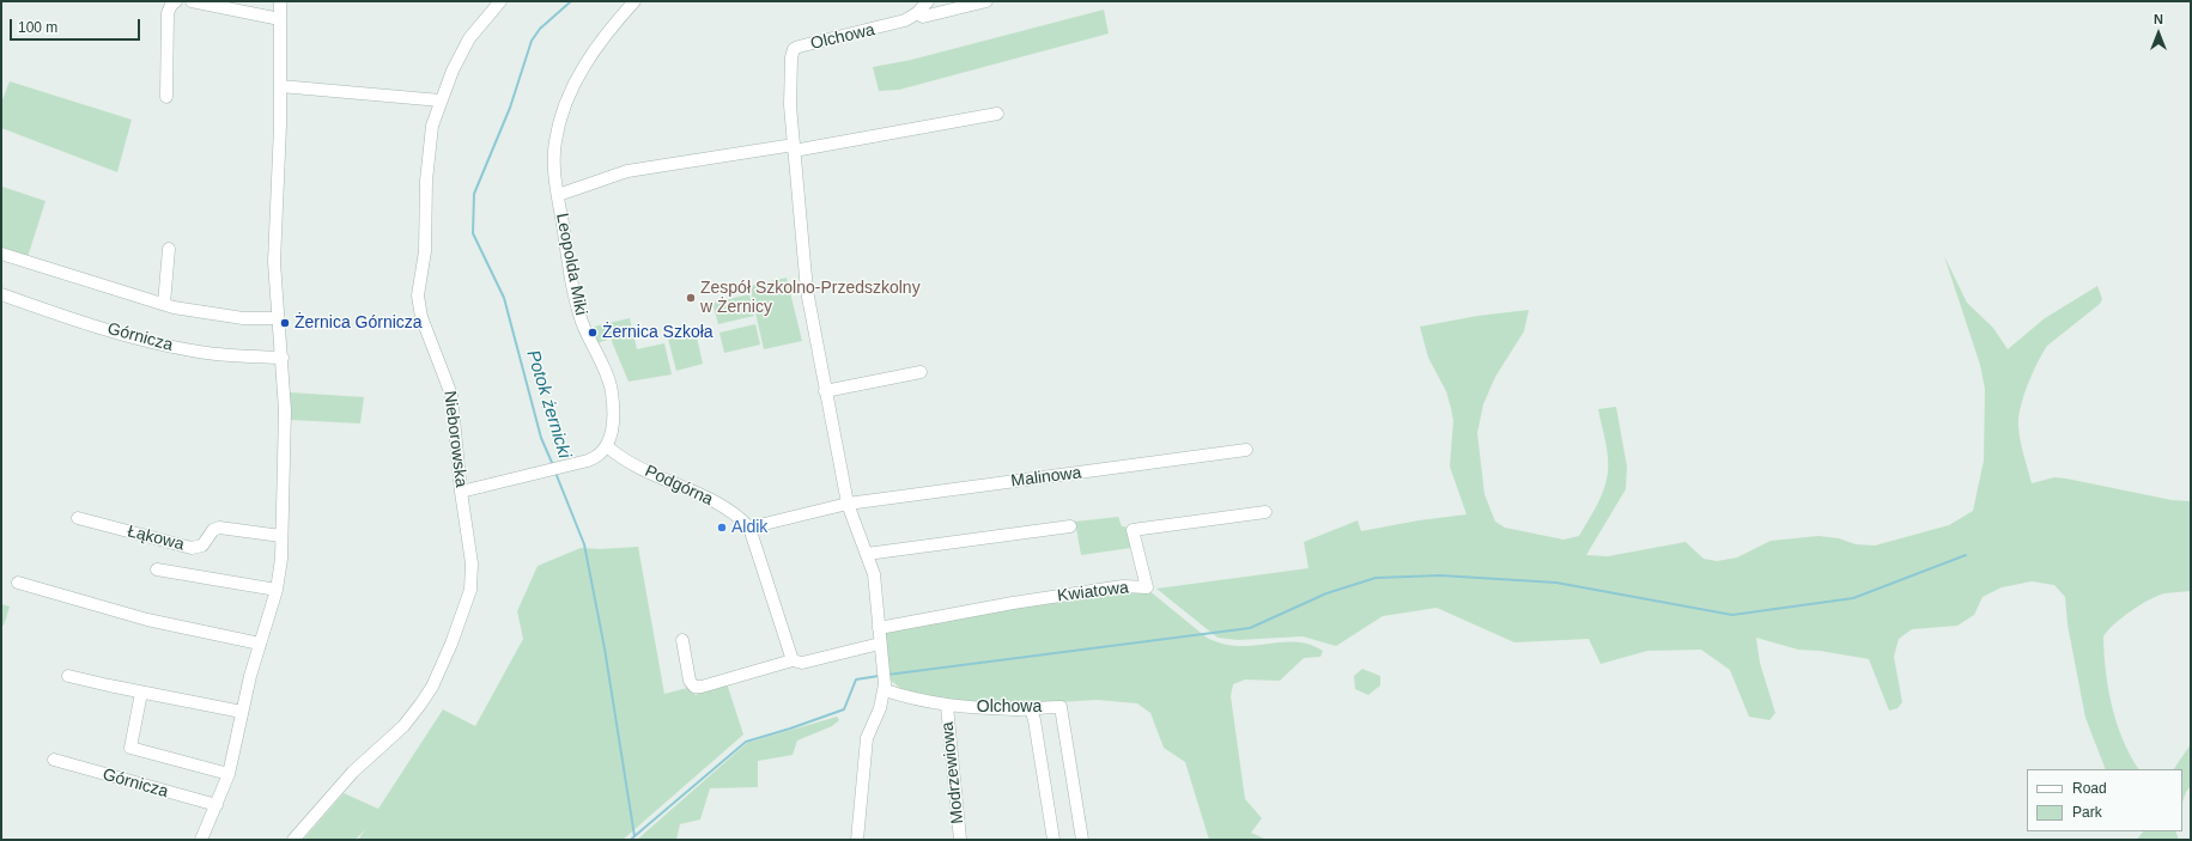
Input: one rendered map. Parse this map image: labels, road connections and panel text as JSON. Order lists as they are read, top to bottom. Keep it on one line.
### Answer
{"streets":{"street":["Olchowa","Leopolda Miki","Górnicza","Nieborowska","Malinowa","Podgórna","Łąkowa","Kwiatowa","Modrzewiowa"]},"crossings":[["Olchowa","Malinowa"],["Olchowa","Kwiatowa"],["Olchowa","Modrzewiowa"],["Leopolda Miki","Podgórna"]],"water":["Potok żernicki"],"places":["Zespół Szkolno-Przedszkolny w Żernicy","Żernica Górnicza","Żernica Szkoła","Aldik"],"legend":["Road","Park"],"scale_bar":"100 m","north":"top"}
